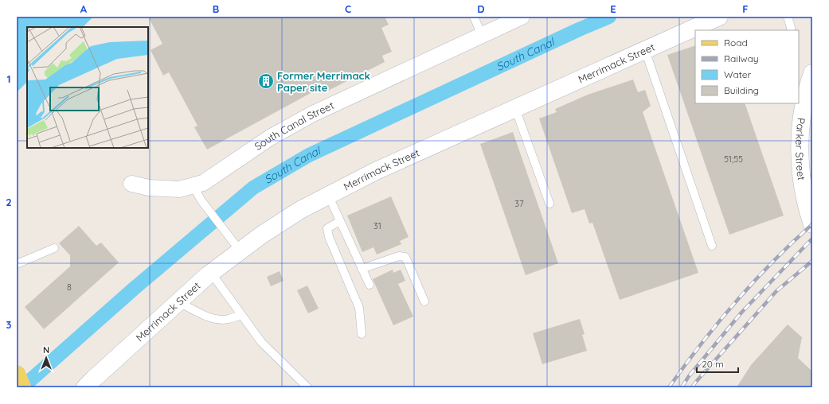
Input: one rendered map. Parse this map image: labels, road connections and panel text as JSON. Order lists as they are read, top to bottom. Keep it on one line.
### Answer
{"streets":{"main road":["Merrimack Street","Parker Street"],"street":["South Canal Street"]},"water":["South Canal"],"places":{"building":["Former Merrimack Paper site"]},"house_numbers":["51;55","37","31","8"],"legend":["Road","Railway","Water","Building"],"scale_bar":"20 m","north":"top","grid":{"columns":["A","B","C","D","E","F"],"rows":["1","2","3"]}}
